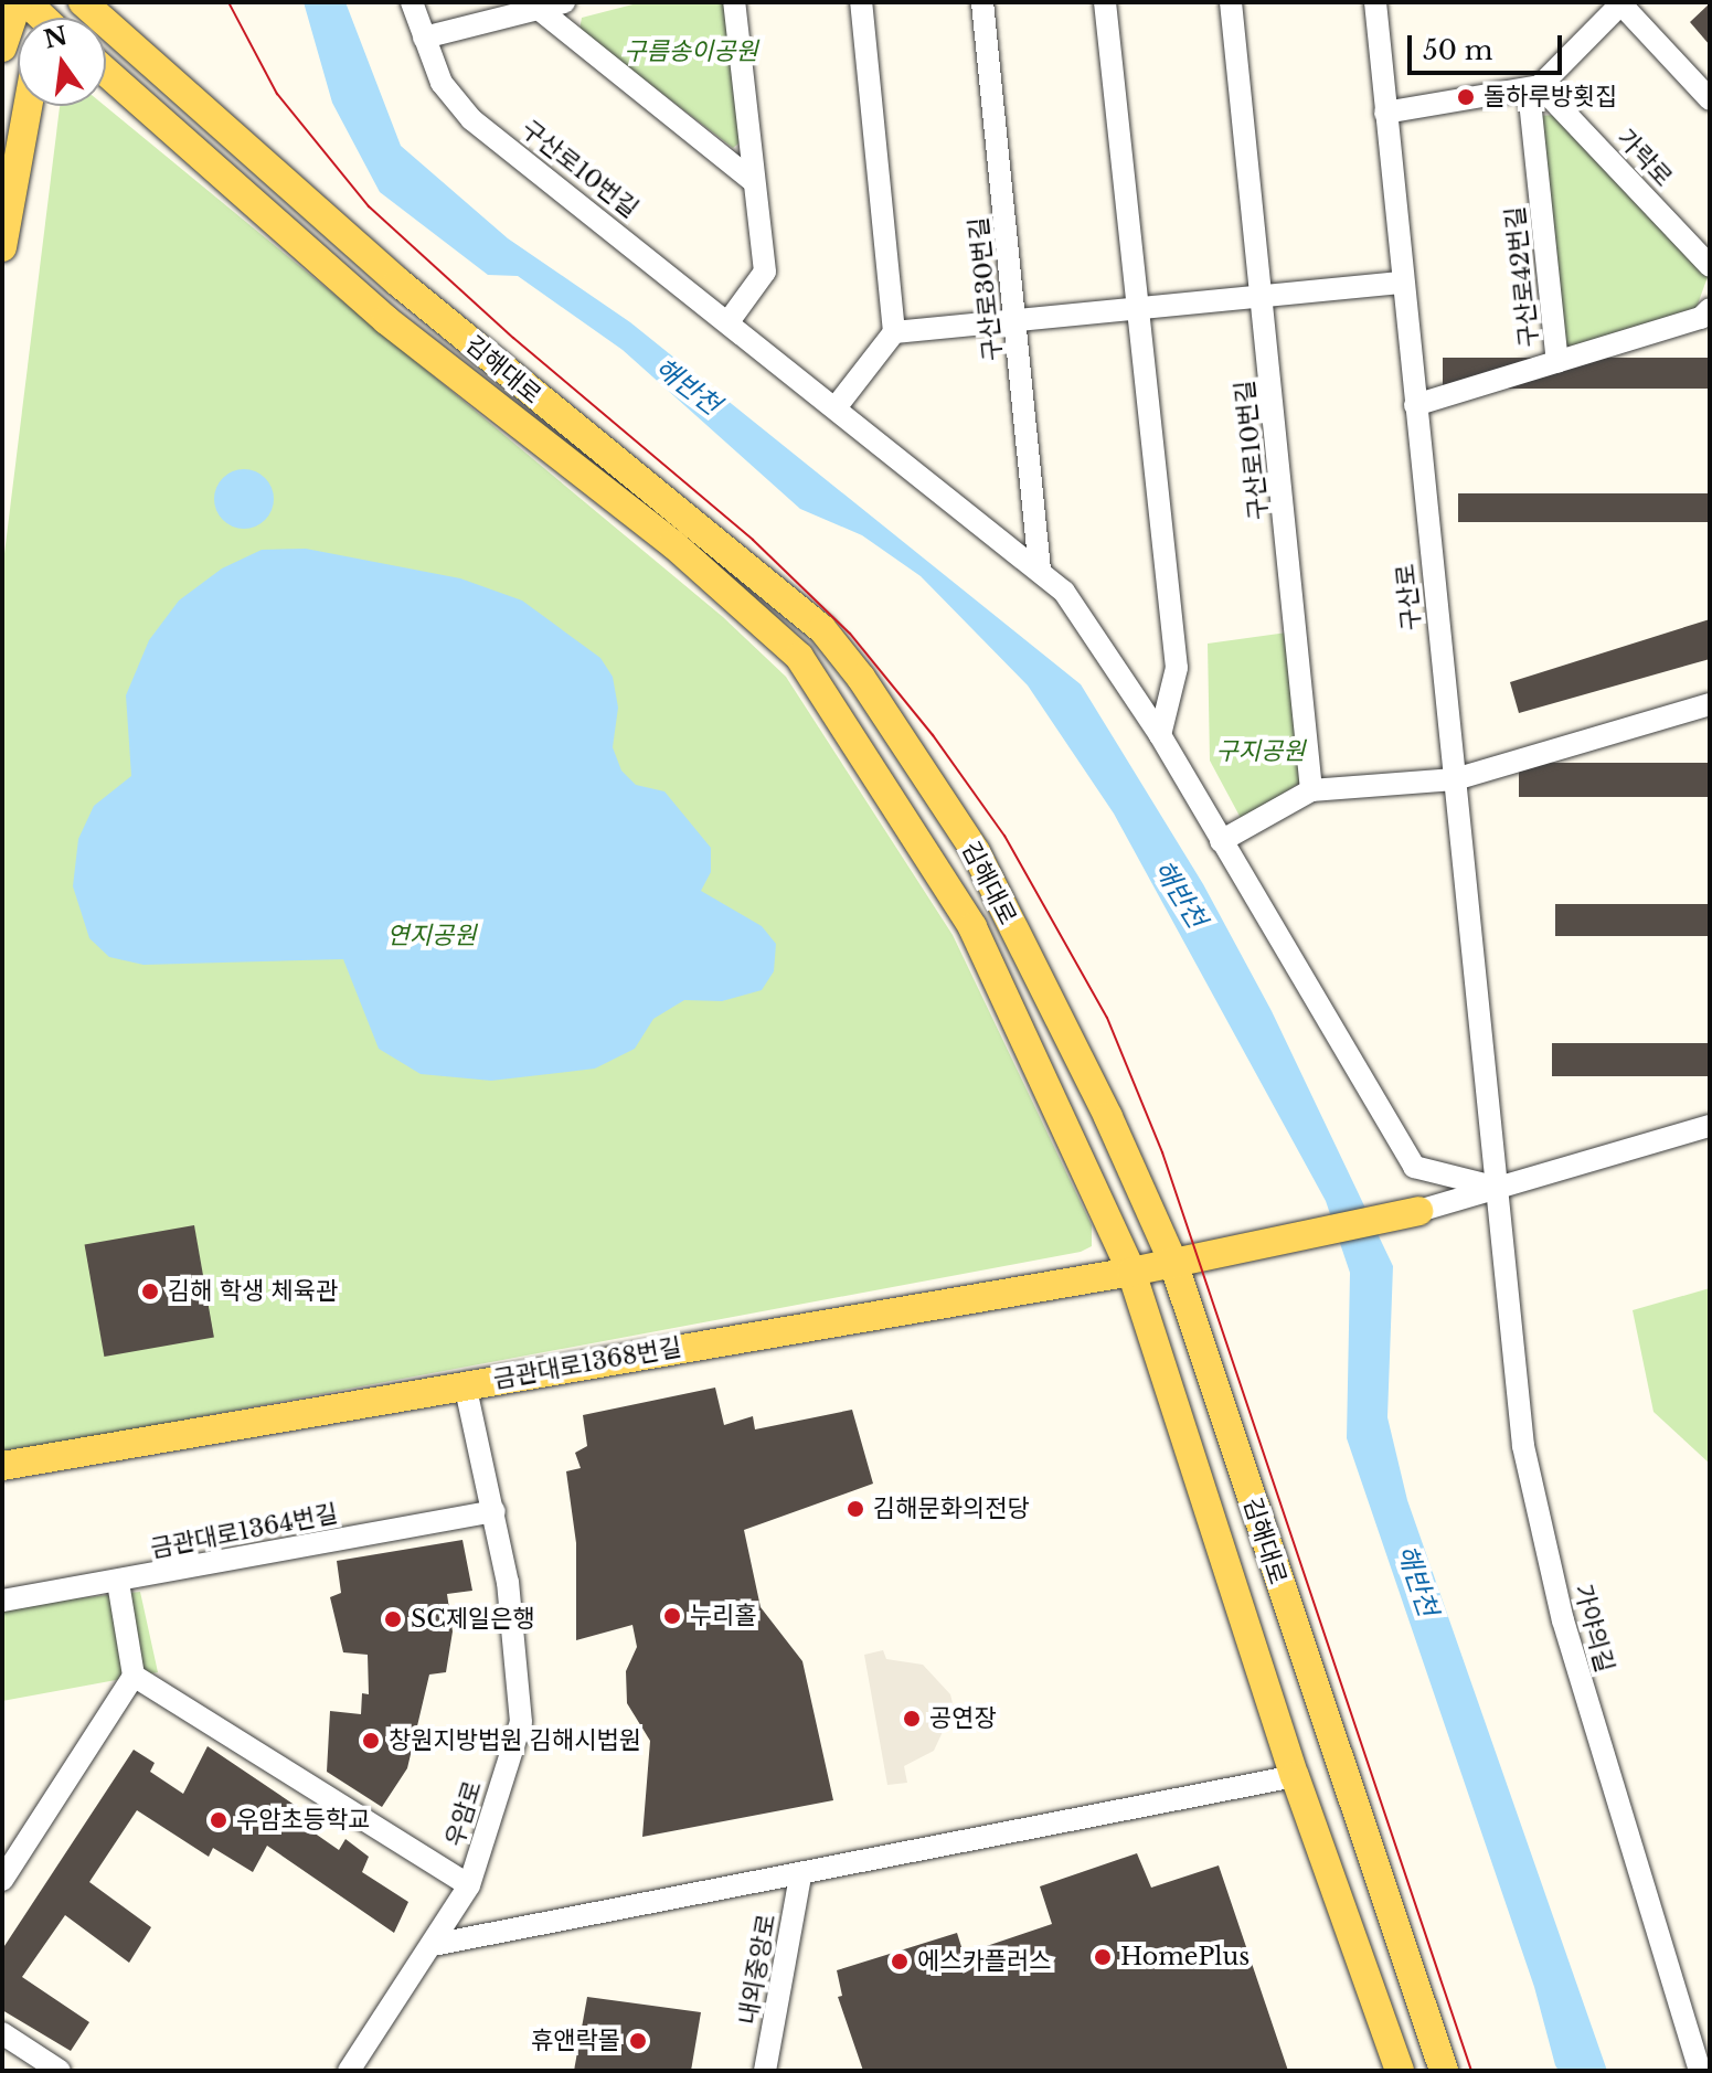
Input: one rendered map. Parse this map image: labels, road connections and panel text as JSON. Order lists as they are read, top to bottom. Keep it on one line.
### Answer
{"streets":{"main road":["김해대로","금관대로1368번길"],"street":["가락로","구산로10번길","구산로42번길","구산로30번길","구산로","금관대로1364번길","가야의길","우암로","내외중앙로"]},"crossings":[["가락로","구산로42번길"],["구산로10번길","구산로30번길"],["구산로10번길","구산로"],["구산로10번길","가야의길"],["구산로42번길","구산로"],["김해대로","금관대로1368번길"],["구산로","가야의길"],["금관대로1368번길","우암로"],["금관대로1364번길","우암로"]],"water":["해반천"],"parks":["구름송이공원","구지공원","연지공원"],"places":["돌하루방횟집","김해 학생 체육관","김해문화의전당","누리홀","SC제일은행","공연장","창원지방법원 김해시법원","우암초등학교","HomePlus","에스카플러스","휴앤락몰"],"scale_bar":"50 m","north":"top"}
